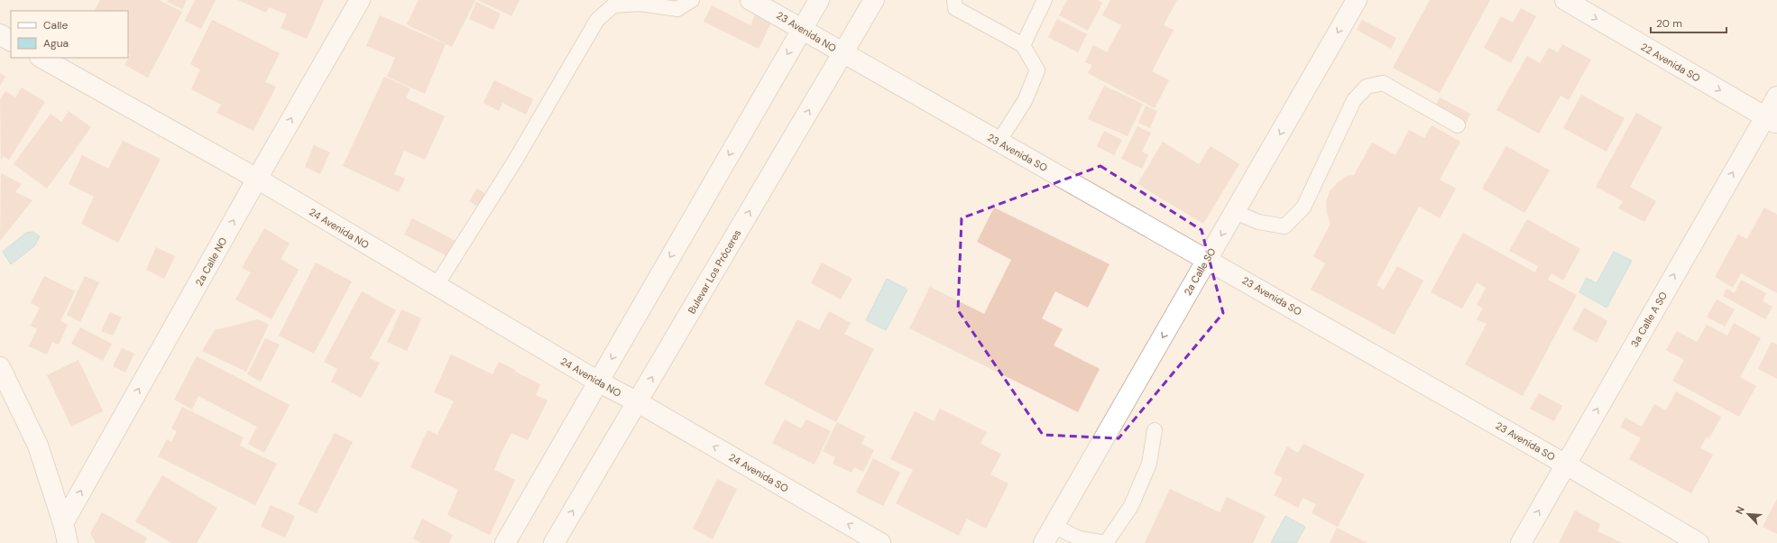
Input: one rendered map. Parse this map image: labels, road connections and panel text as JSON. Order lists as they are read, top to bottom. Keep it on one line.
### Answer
{"streets":{"street":["23 Avenida NO","22 Avenida SO","23 Avenida SO","24 Avenida NO","2a Calle NO","Bulevar Los Próceres","2a Calle SO","3a Calle A SO","24 Avenida SO"]},"crossings":[["23 Avenida NO","23 Avenida SO"],["23 Avenida NO","Bulevar Los Próceres"],["22 Avenida SO","3a Calle A SO"],["23 Avenida SO","Bulevar Los Próceres"],["23 Avenida SO","2a Calle SO"],["23 Avenida SO","3a Calle A SO"],["24 Avenida NO","2a Calle NO"],["24 Avenida NO","Bulevar Los Próceres"],["24 Avenida NO","24 Avenida SO"],["Bulevar Los Próceres","24 Avenida SO"]],"one_way":["22 Avenida SO","2a Calle NO","2a Calle SO","3a Calle A SO","24 Avenida SO"],"legend":["Calle","Agua"],"scale_bar":"20 m","north":"top left"}
